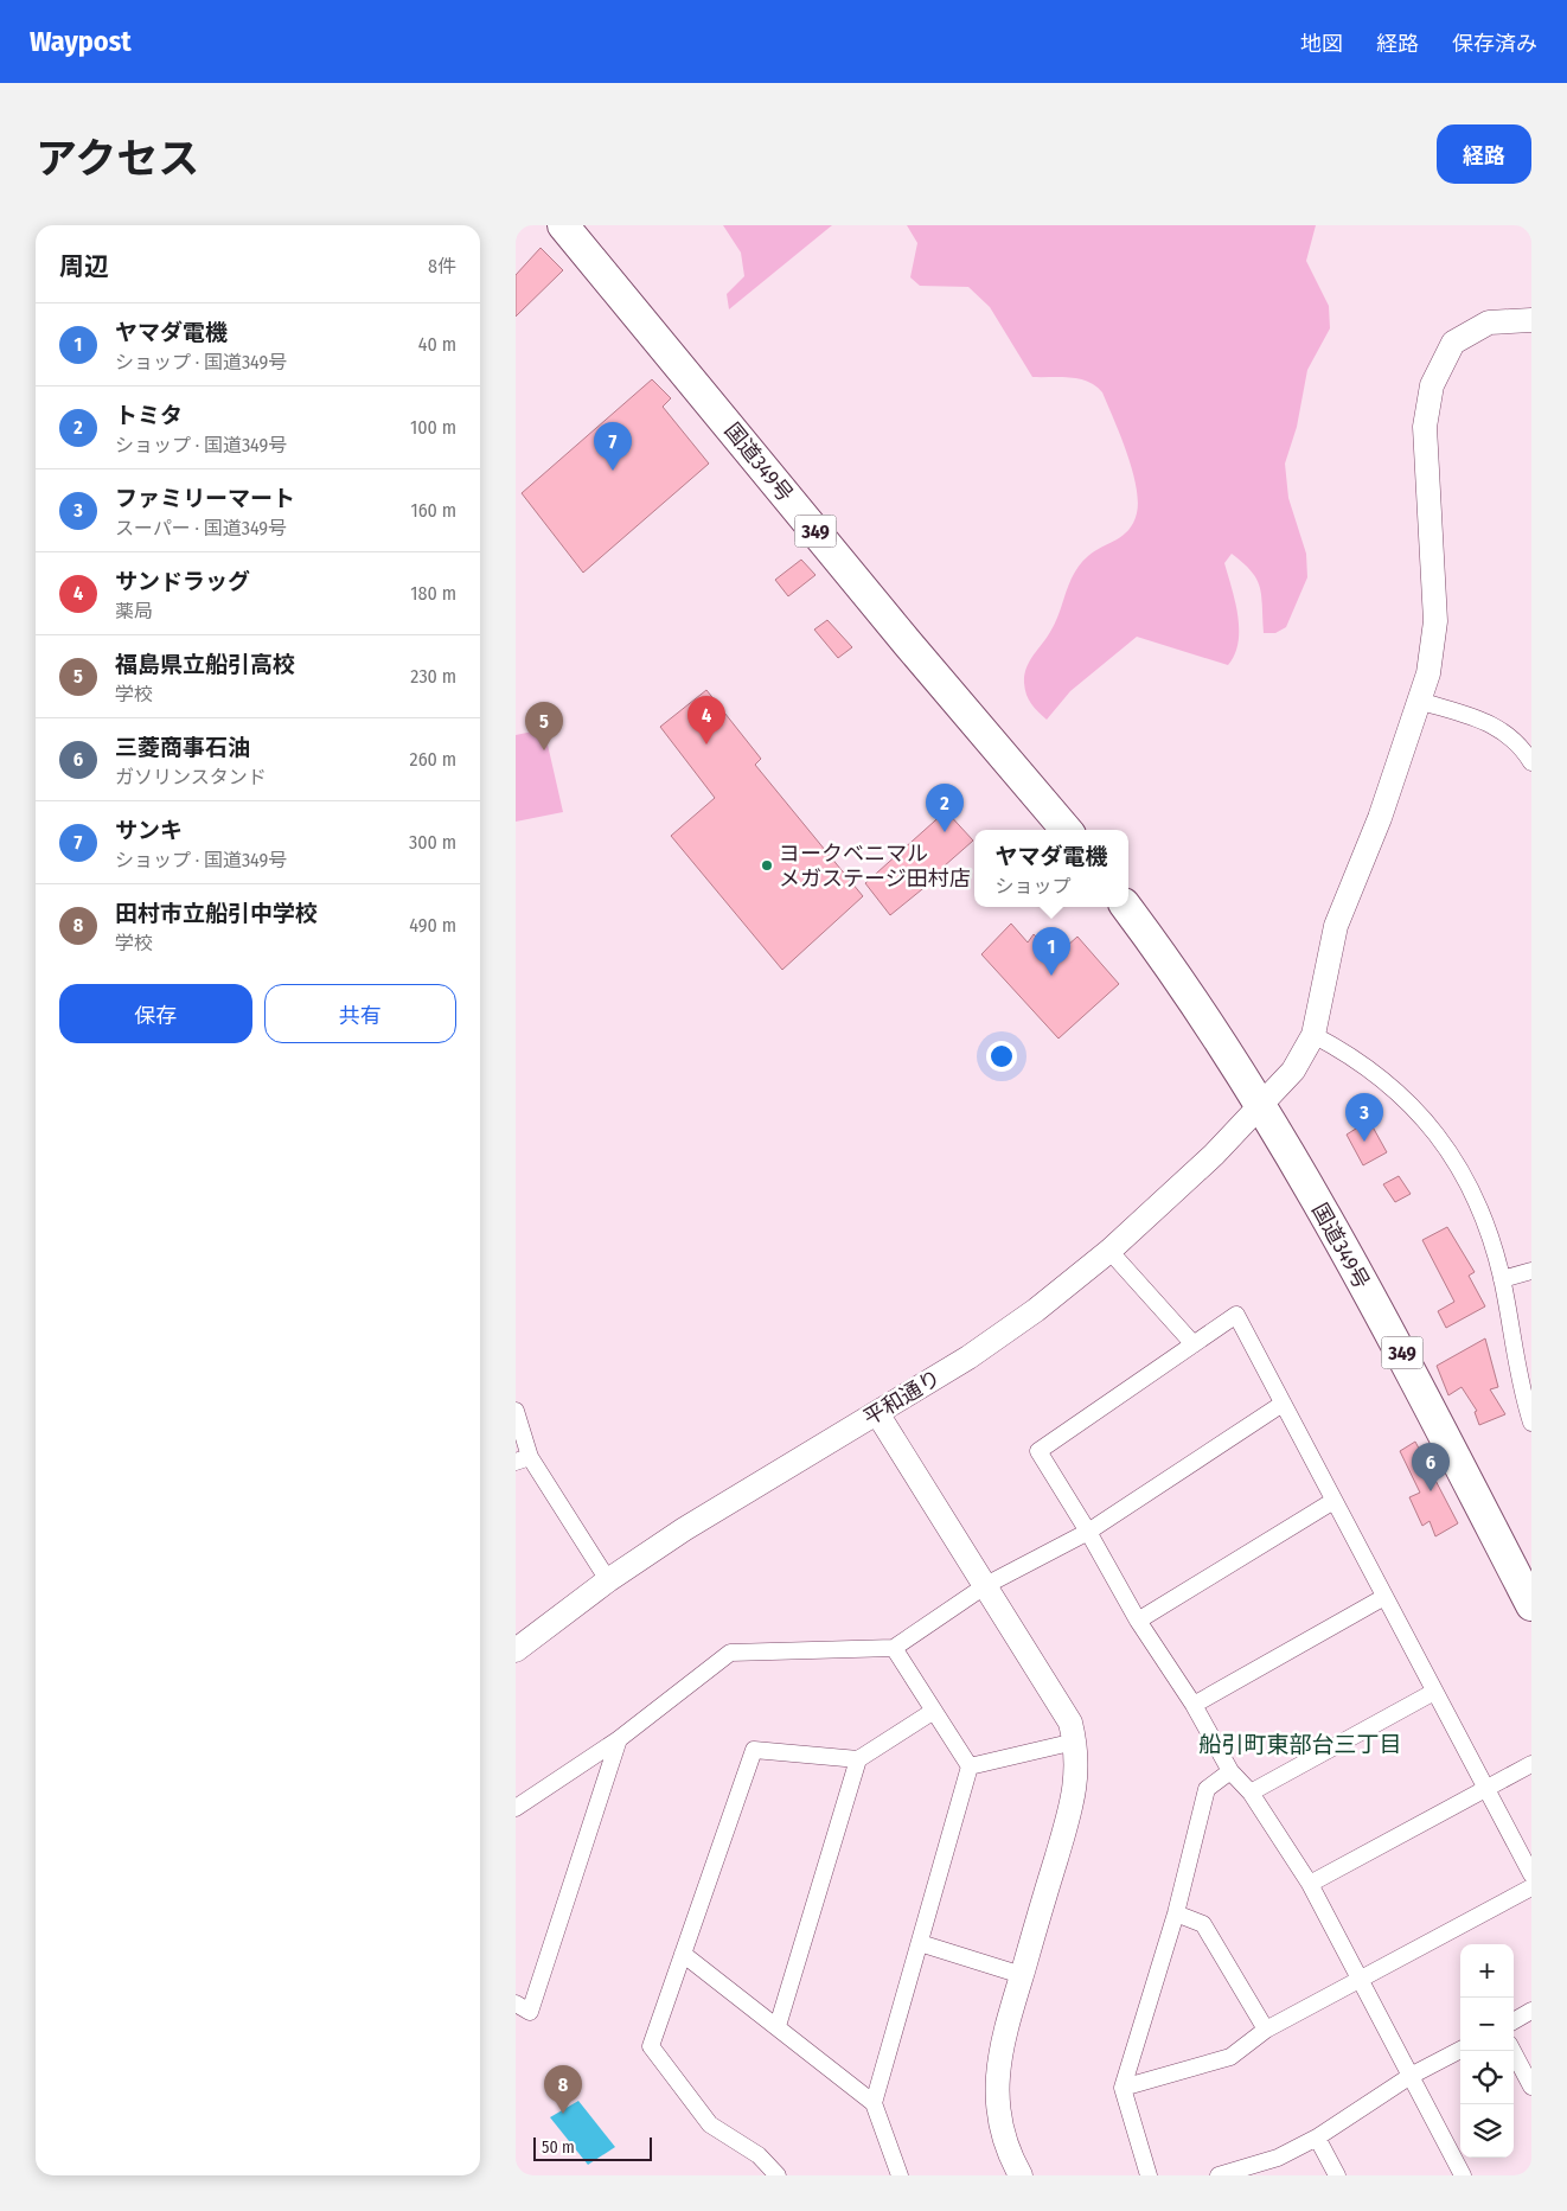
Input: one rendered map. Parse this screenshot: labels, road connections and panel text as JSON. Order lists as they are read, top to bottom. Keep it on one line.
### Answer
{"streets":{"highway":["国道349号","349"],"street":["平和通り"]},"crossings":[["国道349号","平和通り"]],"districts":["船引町東部台三丁目"],"places":["ヨークベニマル メガステージ田村店"],"scale_bar":"50 m","page":{"header":"Waypost","nav":["地図","経路","保存済み"],"title":"アクセス","buttons":["経路",["保存","共有"]],"heading":["周辺","8件"],"list":[{"mark":"1","name":"ヤマダ電機","note":"ショップ · 国道349号","value":"40 m"},{"mark":"2","name":"トミタ","note":"ショップ · 国道349号","value":"100 m"},{"mark":"3","name":"ファミリーマート","note":"スーパー · 国道349号","value":"160 m"},{"mark":"4","name":"サンドラッグ","note":"薬局","value":"180 m"},{"mark":"5","name":"福島県立船引高校","note":"学校","value":"230 m"},{"mark":"6","name":"三菱商事石油","note":"ガソリンスタンド","value":"260 m"},{"mark":"7","name":"サンキ","note":"ショップ · 国道349号","value":"300 m"},{"mark":"8","name":"田村市立船引中学校","note":"学校","value":"490 m"}],"pins":["7","4","5","2","1","3","6","8"],"popup":["ヤマダ電機","ショップ"],"map_buttons":["+","−"],"scale":"50 m"}}
